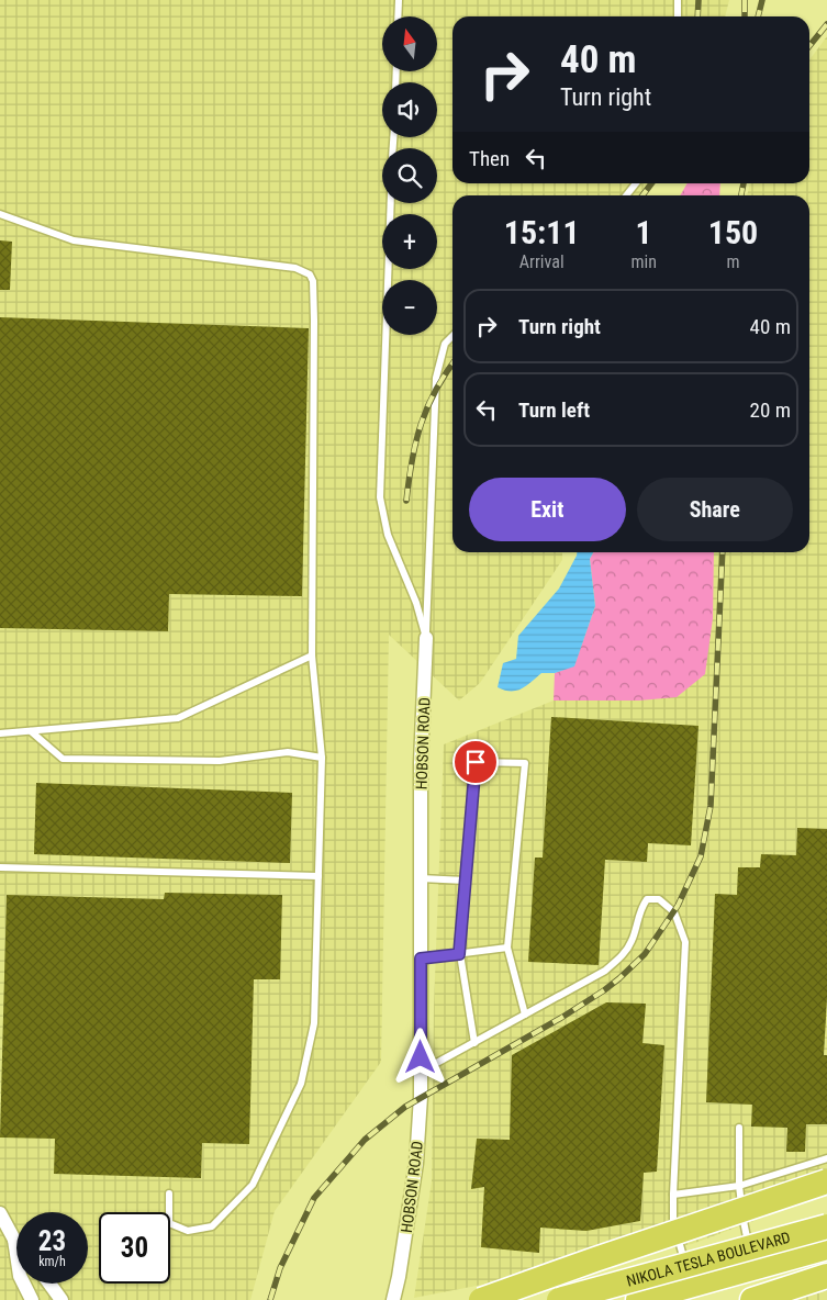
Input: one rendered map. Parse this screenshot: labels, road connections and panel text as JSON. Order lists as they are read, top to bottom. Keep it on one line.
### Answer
{"streets":{"highway":["NIKOLA TESLA BOULEVARD"],"street":["HOBSON ROAD"]},"north":"top","page":{"map_buttons":["+","−"],"turn":["40 m","Turn right"],"then":"Then","eta":["15:11","Arrival","1","min","150","m"],"list":[{"name":"Turn right","value":"40 m"},{"name":"Turn left","value":"20 m"}],"buttons":["Exit","Share"],"speed":"23 km/h","limit":"30"}}
